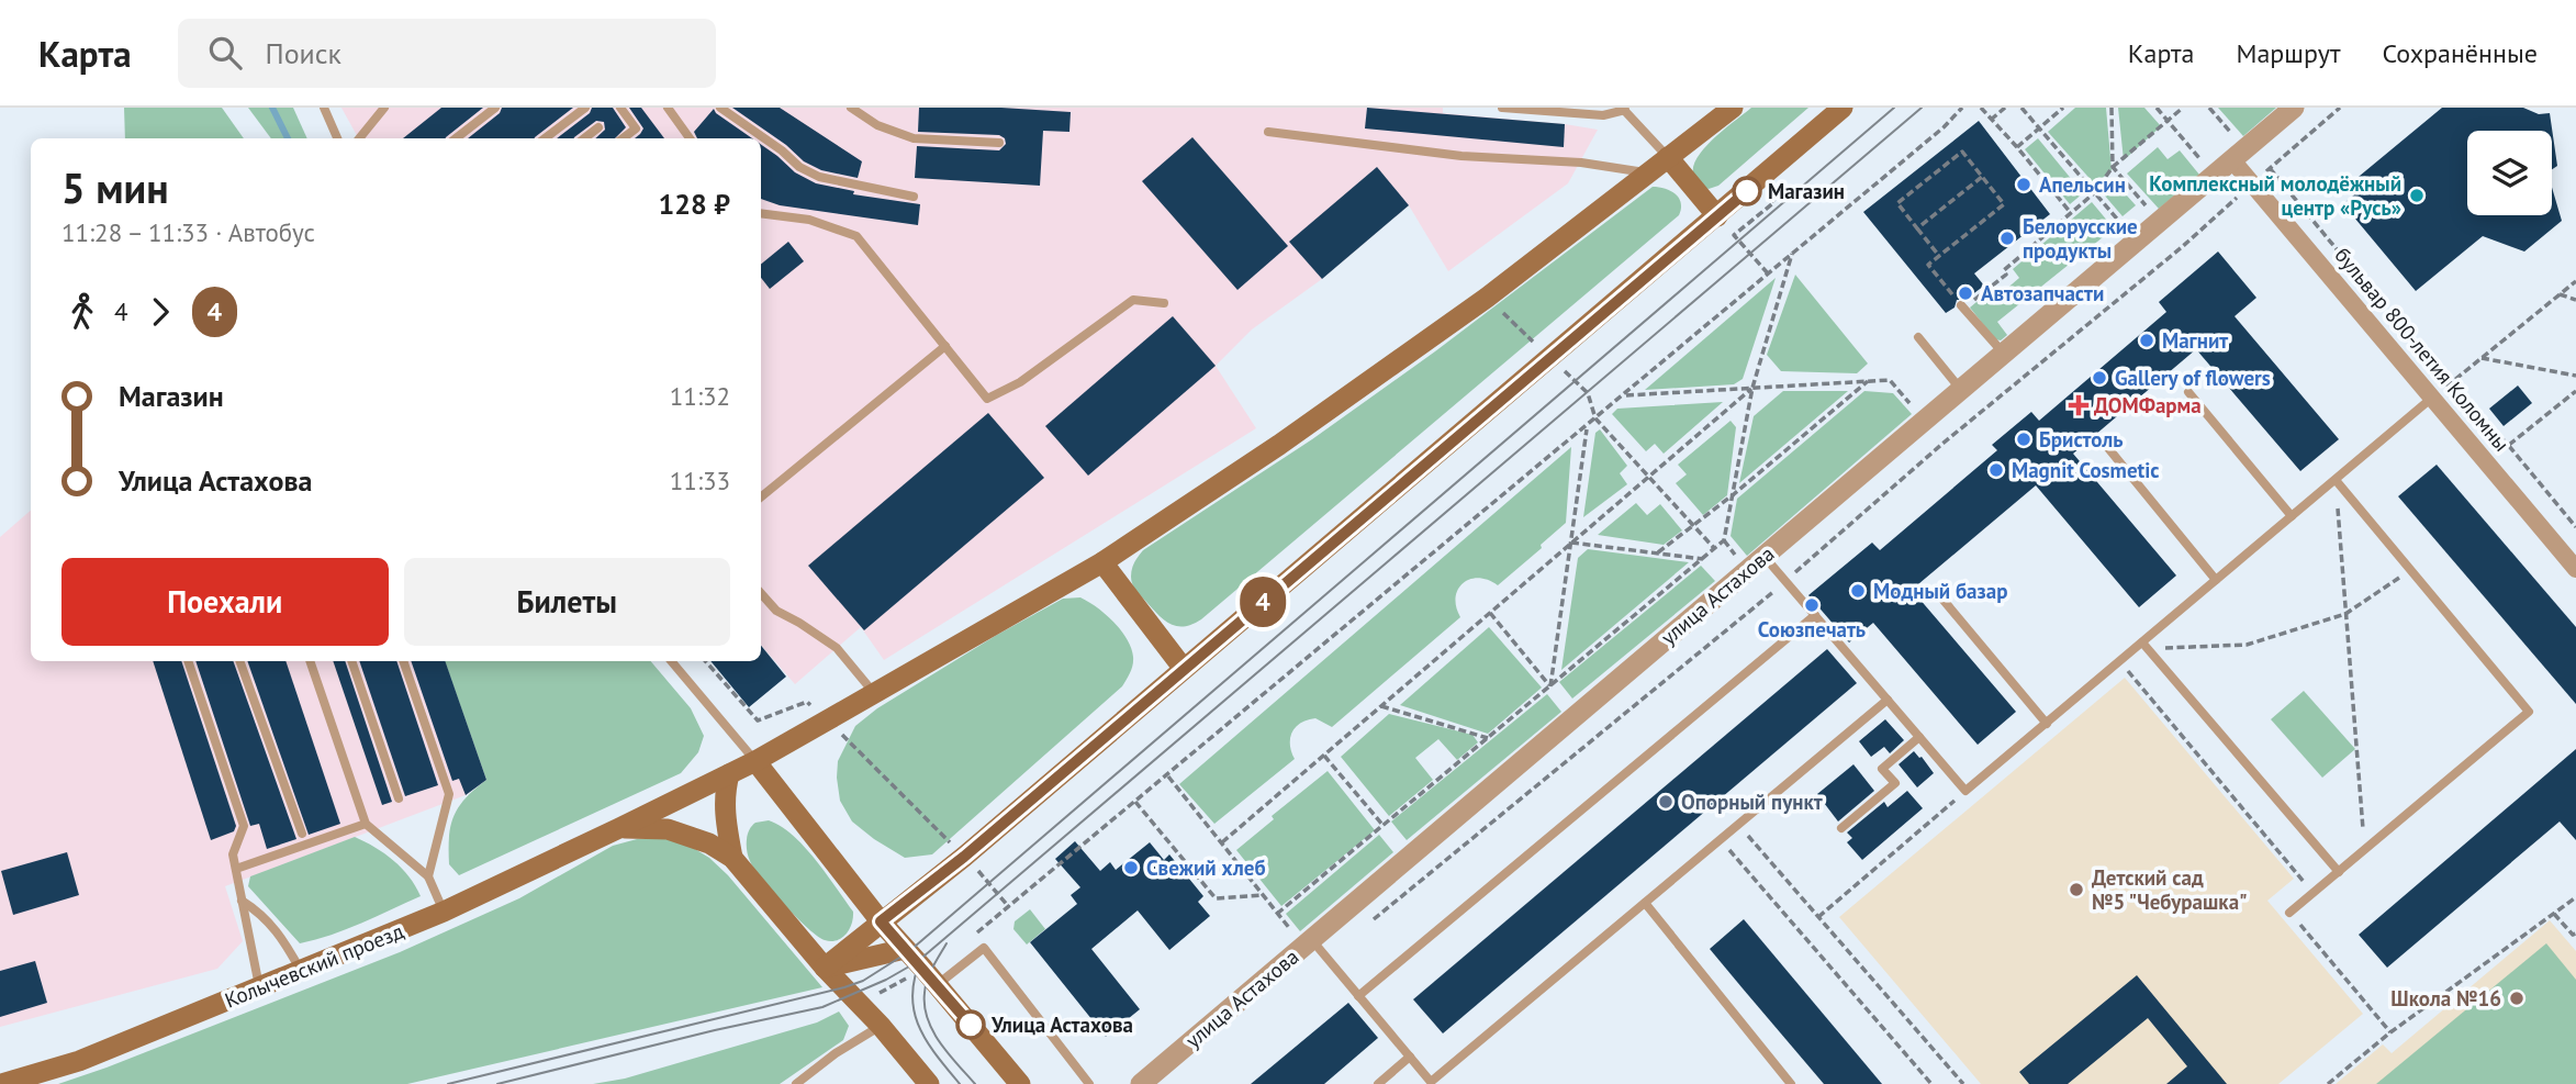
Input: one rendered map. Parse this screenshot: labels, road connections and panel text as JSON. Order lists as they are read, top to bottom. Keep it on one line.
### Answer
{"streets":{"main road":["Колычевский проезд"],"street":["бульвар 800-летия Коломны","улица Астахова"]},"crossings":[["бульвар 800-летия Коломны","улица Астахова"]],"places":{"other":["Апельсин","Магазин","Комплексный молодёжный центр «Русь»","Белорусские продукты","Автозапчасти","Магнит","Gallery of flowers","Бристоль","Magnit Cosmetic","Модный базар","Союзпечать","Опорный пункт","Свежий хлеб","Детский сад №5 \"Чебурашка\"","Школа №16","Улица Астахова"],"health":["ДОМФарма"]},"lines":["bus line 4"],"page":{"header":"Карта","search":"Поиск","nav":["Карта","Маршрут","Сохранённые"],"on_map":"4","heading":["5 мин","11:28 – 11:33 · Автобус","128 ₽"],"legs":["4","4"],"list":[{"name":"Магазин","value":"11:32"},{"name":"Улица Астахова","value":"11:33"}],"buttons":["Поехали","Билеты"]}}
